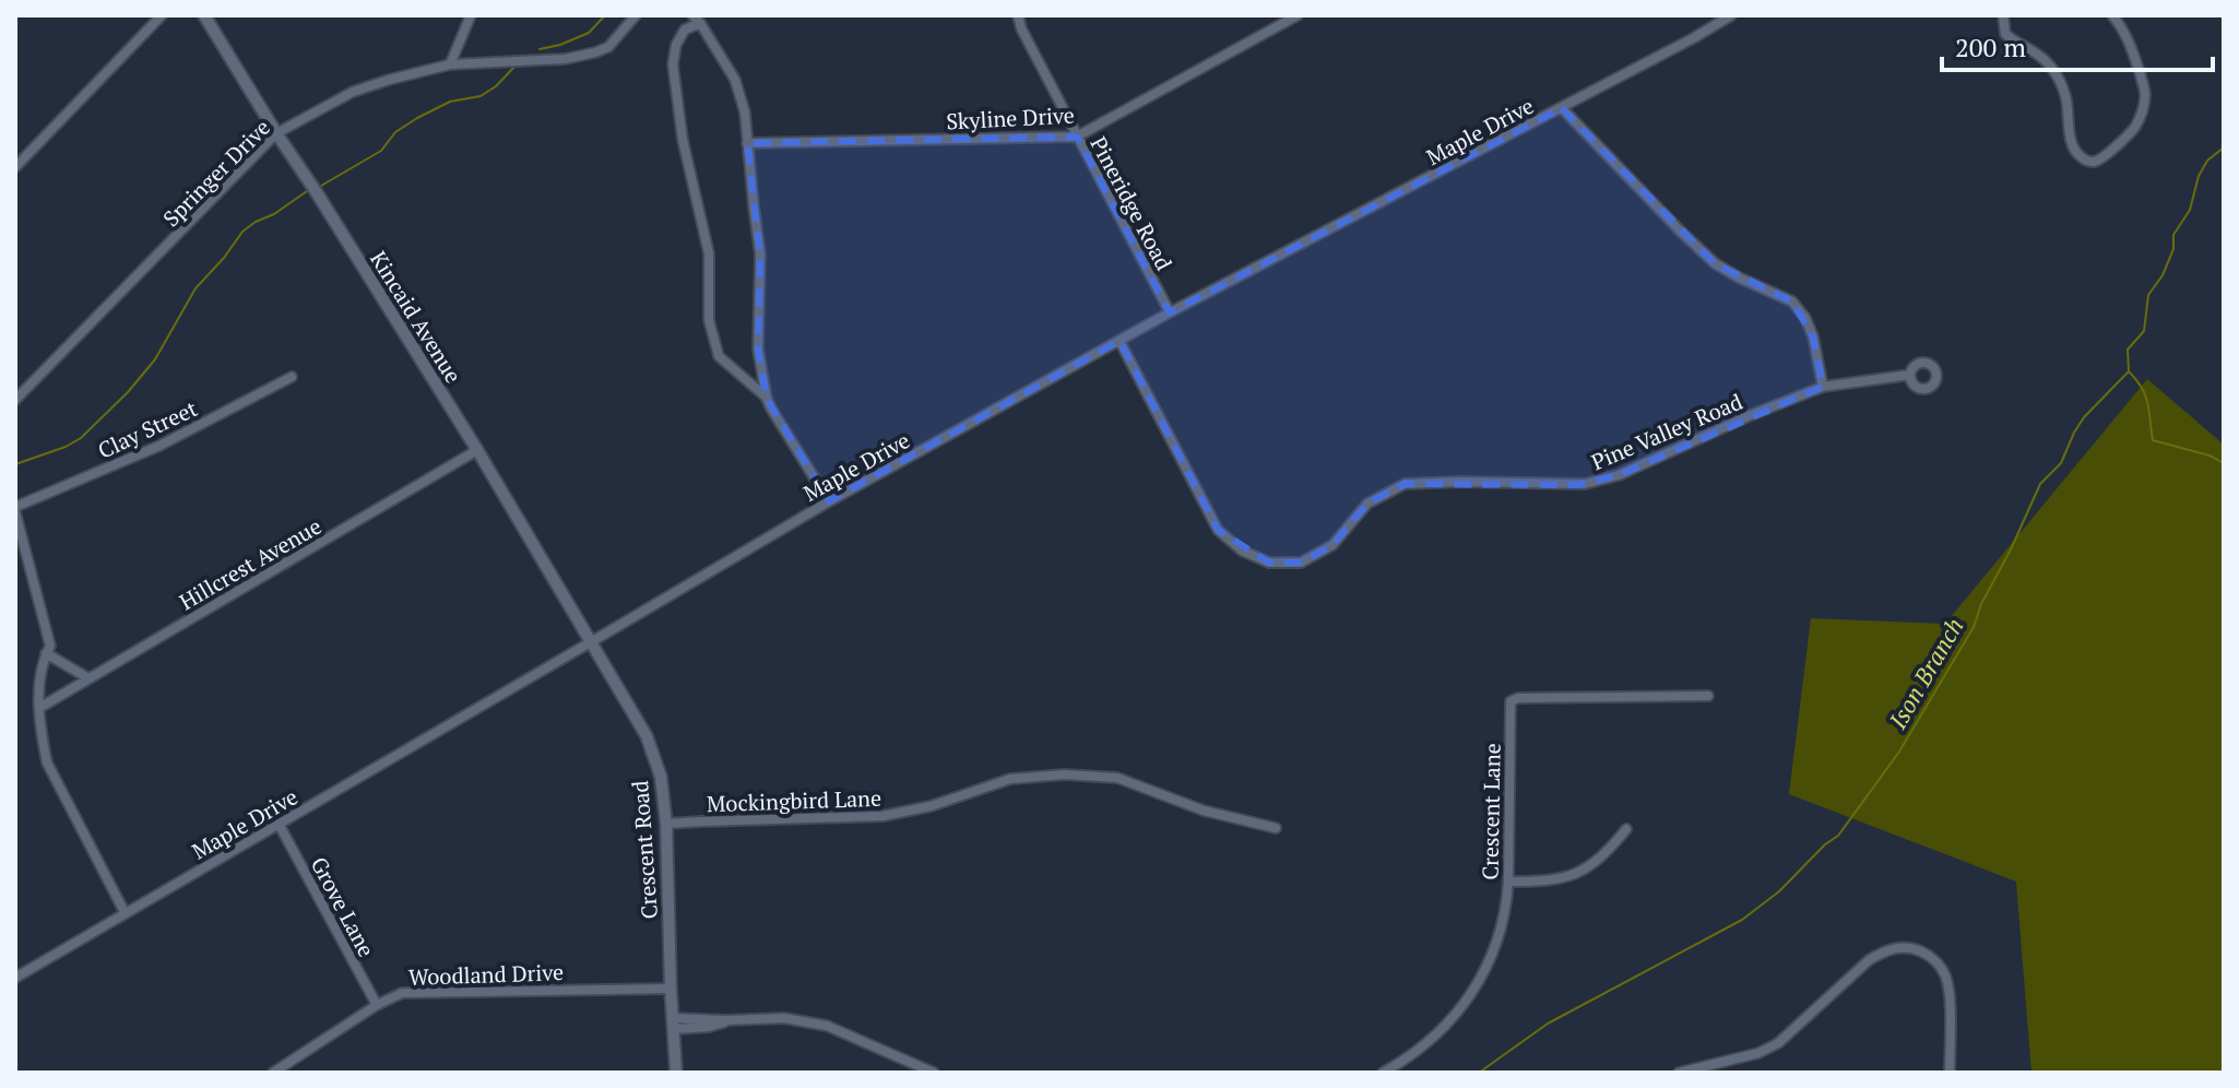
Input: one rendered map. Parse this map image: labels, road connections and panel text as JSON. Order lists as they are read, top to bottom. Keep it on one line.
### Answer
{"streets":{"street":["Skyline Drive","Maple Drive","Springer Drive","Pineridge Road","Kincaid Avenue","Clay Street","Pine Valley Road","Hillcrest Avenue","Mockingbird Lane","Crescent Lane","Crescent Road","Grove Lane","Woodland Drive"]},"crossings":[["Skyline Drive","Pineridge Road"],["Maple Drive","Pineridge Road"],["Maple Drive","Kincaid Avenue"],["Maple Drive","Pine Valley Road"],["Maple Drive","Crescent Road"],["Maple Drive","Grove Lane"],["Springer Drive","Kincaid Avenue"],["Kincaid Avenue","Hillcrest Avenue"],["Kincaid Avenue","Crescent Road"],["Mockingbird Lane","Crescent Road"],["Crescent Road","Woodland Drive"],["Grove Lane","Woodland Drive"]],"water":["Ison Branch"],"scale_bar":"200 m"}
